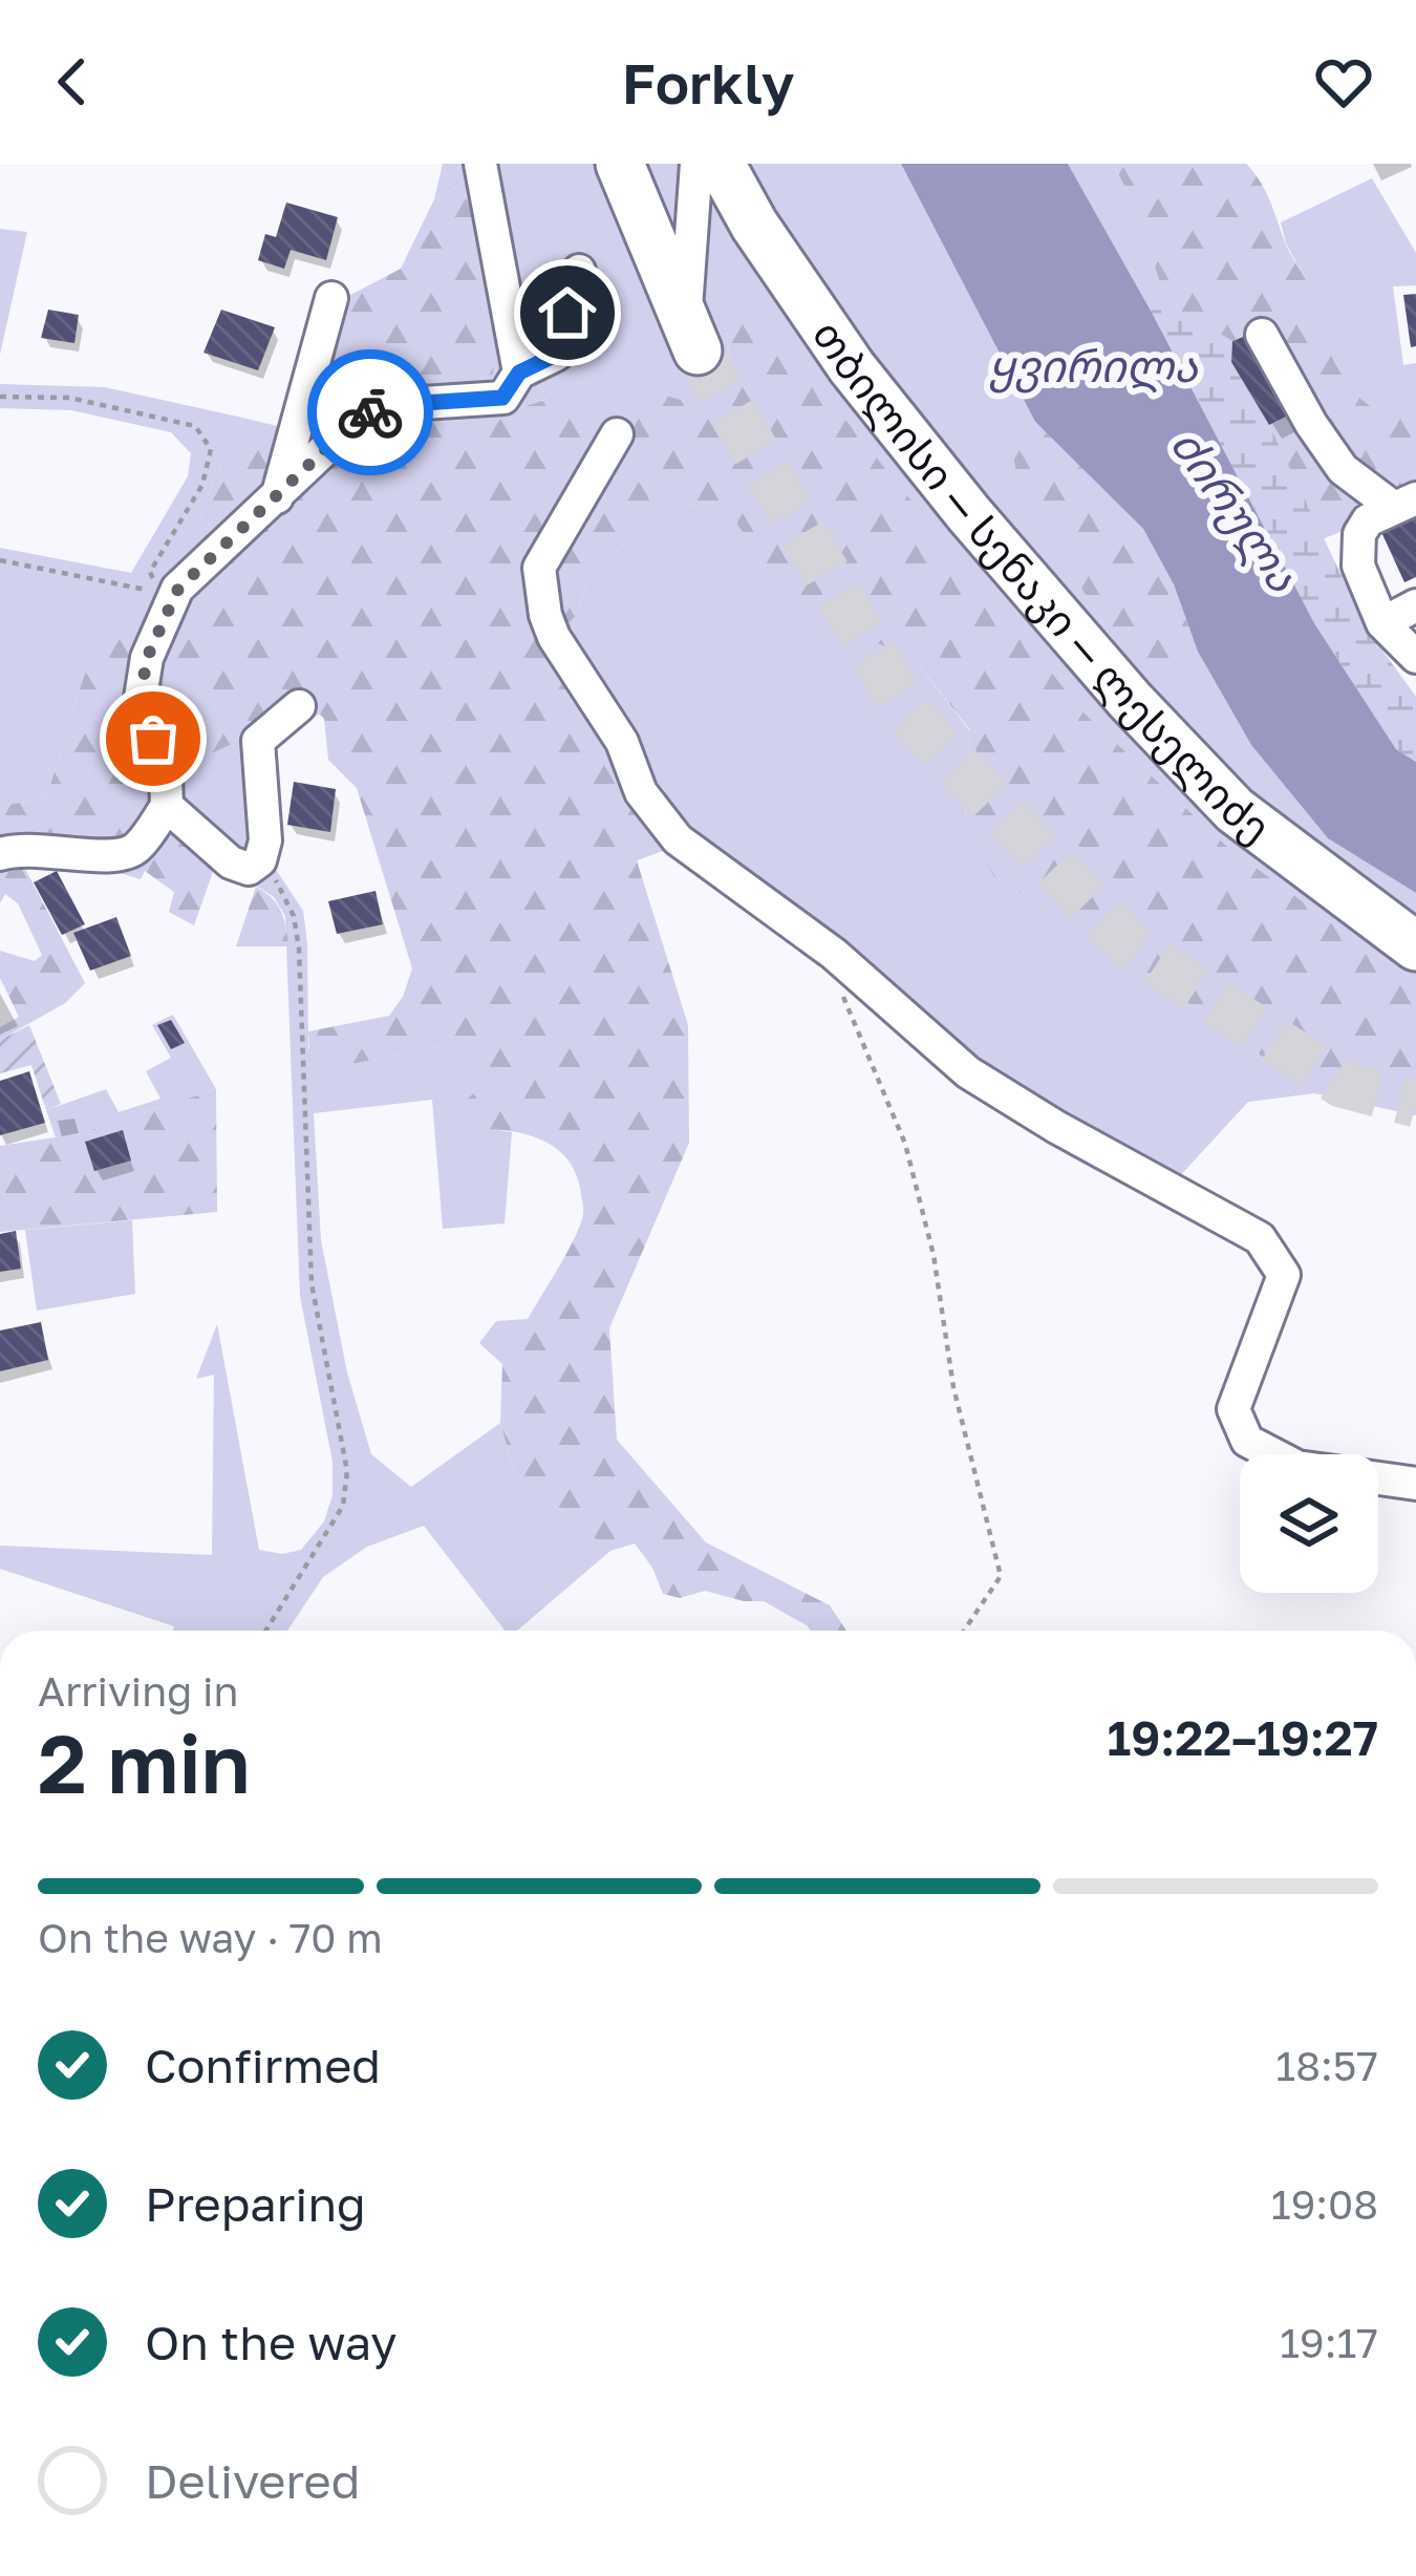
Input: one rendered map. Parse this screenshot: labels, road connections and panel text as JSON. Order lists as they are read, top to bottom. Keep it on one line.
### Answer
{"streets":{"highway":["თბილისი — სენაკი — ლესელიძე"]},"water":["ყვირილა","ძირულა"],"page":{"header":"Forkly","heading":["2 min","Arriving in","19:22–19:27"],"bar":"On the way · 70 m","list":[["Confirmed","18:57"],["Preparing","19:08"],["On the way","19:17"],"Delivered"]}}
